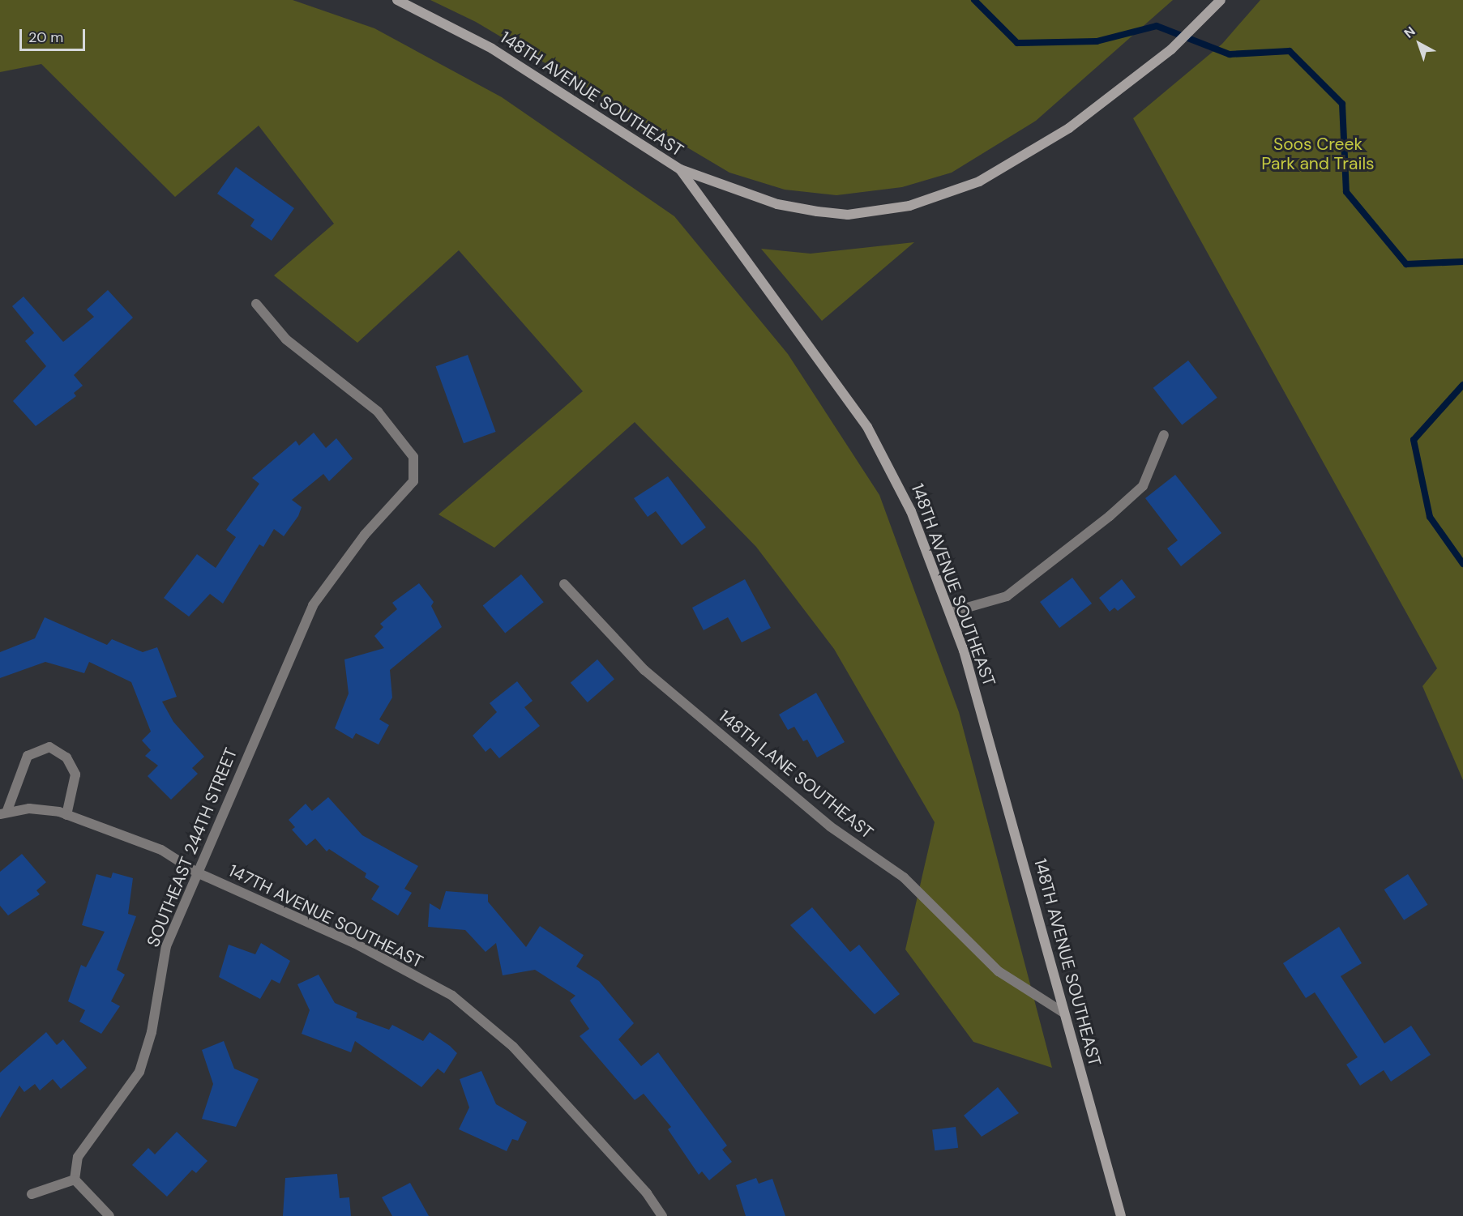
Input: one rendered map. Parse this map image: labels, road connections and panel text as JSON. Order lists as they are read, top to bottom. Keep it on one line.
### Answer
{"streets":{"street":["148TH AVENUE SOUTHEAST","148TH LANE SOUTHEAST","SOUTHEAST 244TH STREET","147TH AVENUE SOUTHEAST"]},"crossings":[["148TH AVENUE SOUTHEAST","148TH LANE SOUTHEAST"],["SOUTHEAST 244TH STREET","147TH AVENUE SOUTHEAST"]],"parks":["Soos Creek Park and Trails"],"scale_bar":"20 m","north":"top left"}
